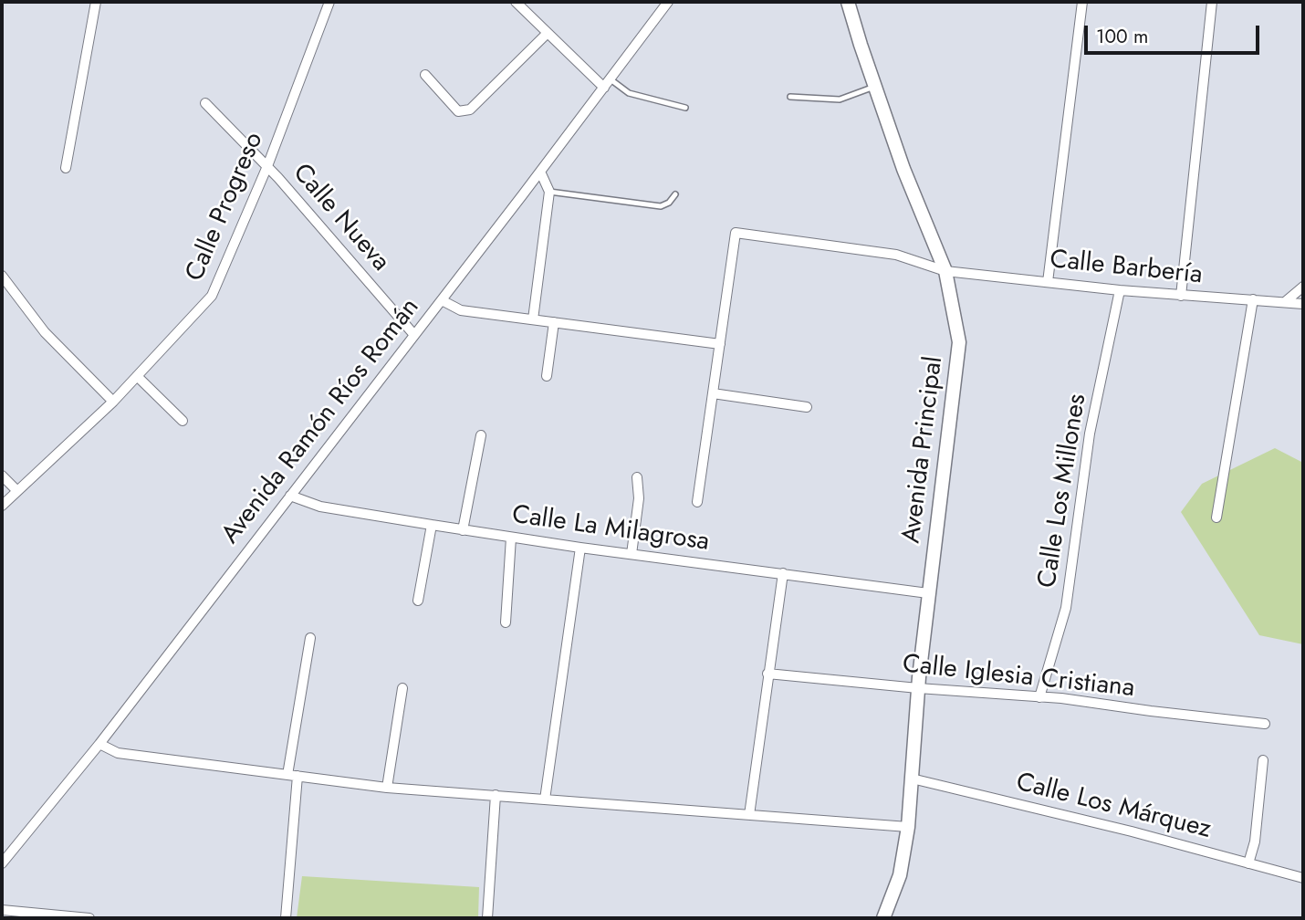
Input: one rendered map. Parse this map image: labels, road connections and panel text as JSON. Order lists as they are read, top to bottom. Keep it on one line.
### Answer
{"streets":{"street":["Calle Progreso","Calle Nueva","Calle Barbería","Avenida Ramón Ríos Román","Avenida Principal","Calle Los Millones","Calle La Milagrosa","Calle Iglesia Cristiana","Calle Los Márquez"]},"crossings":[["Calle Progreso","Calle Nueva"],["Calle Nueva","Avenida Ramón Ríos Román"],["Calle Barbería","Avenida Principal"],["Calle Barbería","Calle Los Millones"],["Avenida Ramón Ríos Román","Calle La Milagrosa"],["Avenida Principal","Calle La Milagrosa"],["Avenida Principal","Calle Iglesia Cristiana"],["Avenida Principal","Calle Los Márquez"],["Calle Los Millones","Calle Iglesia Cristiana"]],"scale_bar":"100 m"}
